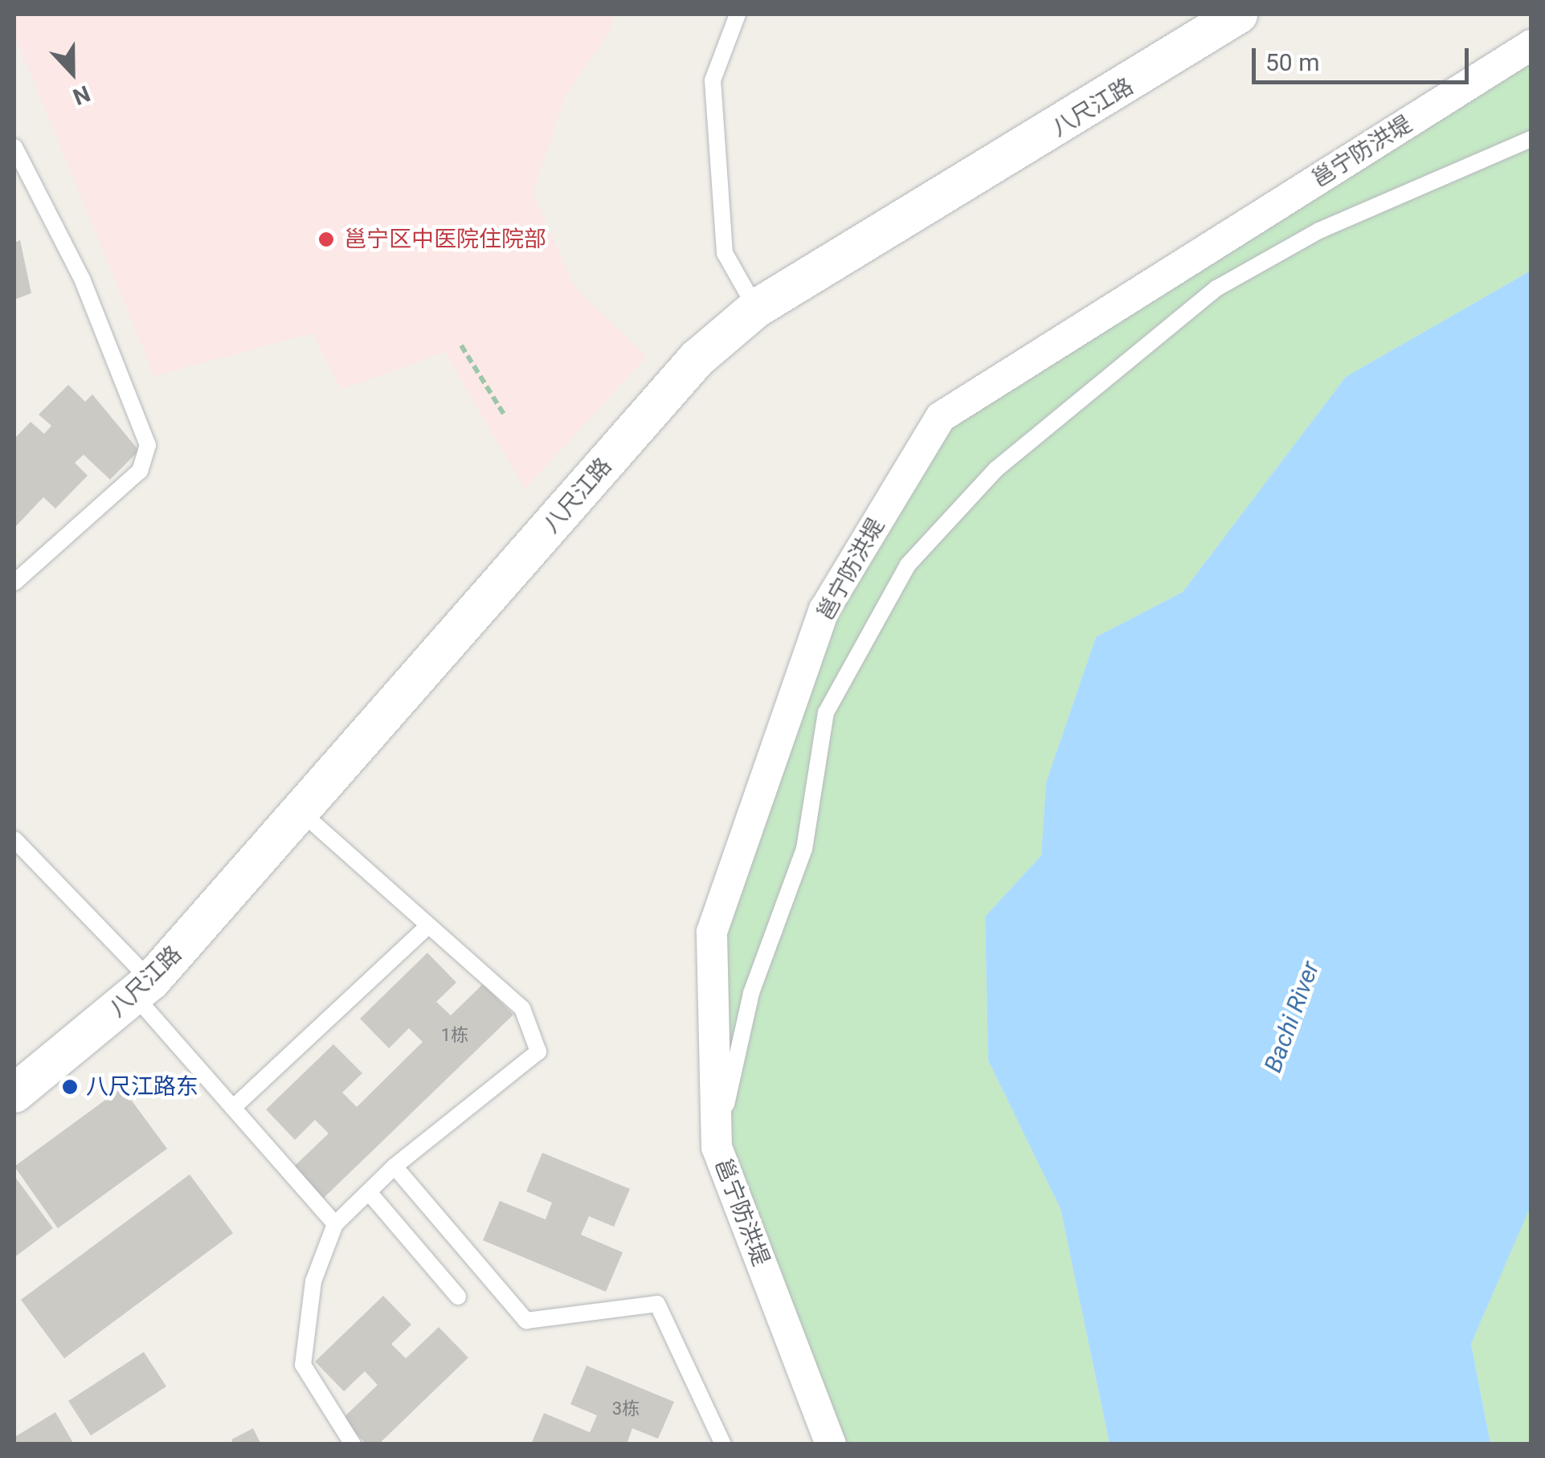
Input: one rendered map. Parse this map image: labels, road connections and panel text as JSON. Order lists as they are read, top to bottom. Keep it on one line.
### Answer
{"streets":{"street":["八尺江路","邕宁防洪堤"]},"water":["Bachi River"],"places":["邕宁区中医院住院部","八尺江路东"],"house_numbers":["1栋","3栋"],"scale_bar":"50 m","north":"bottom"}
